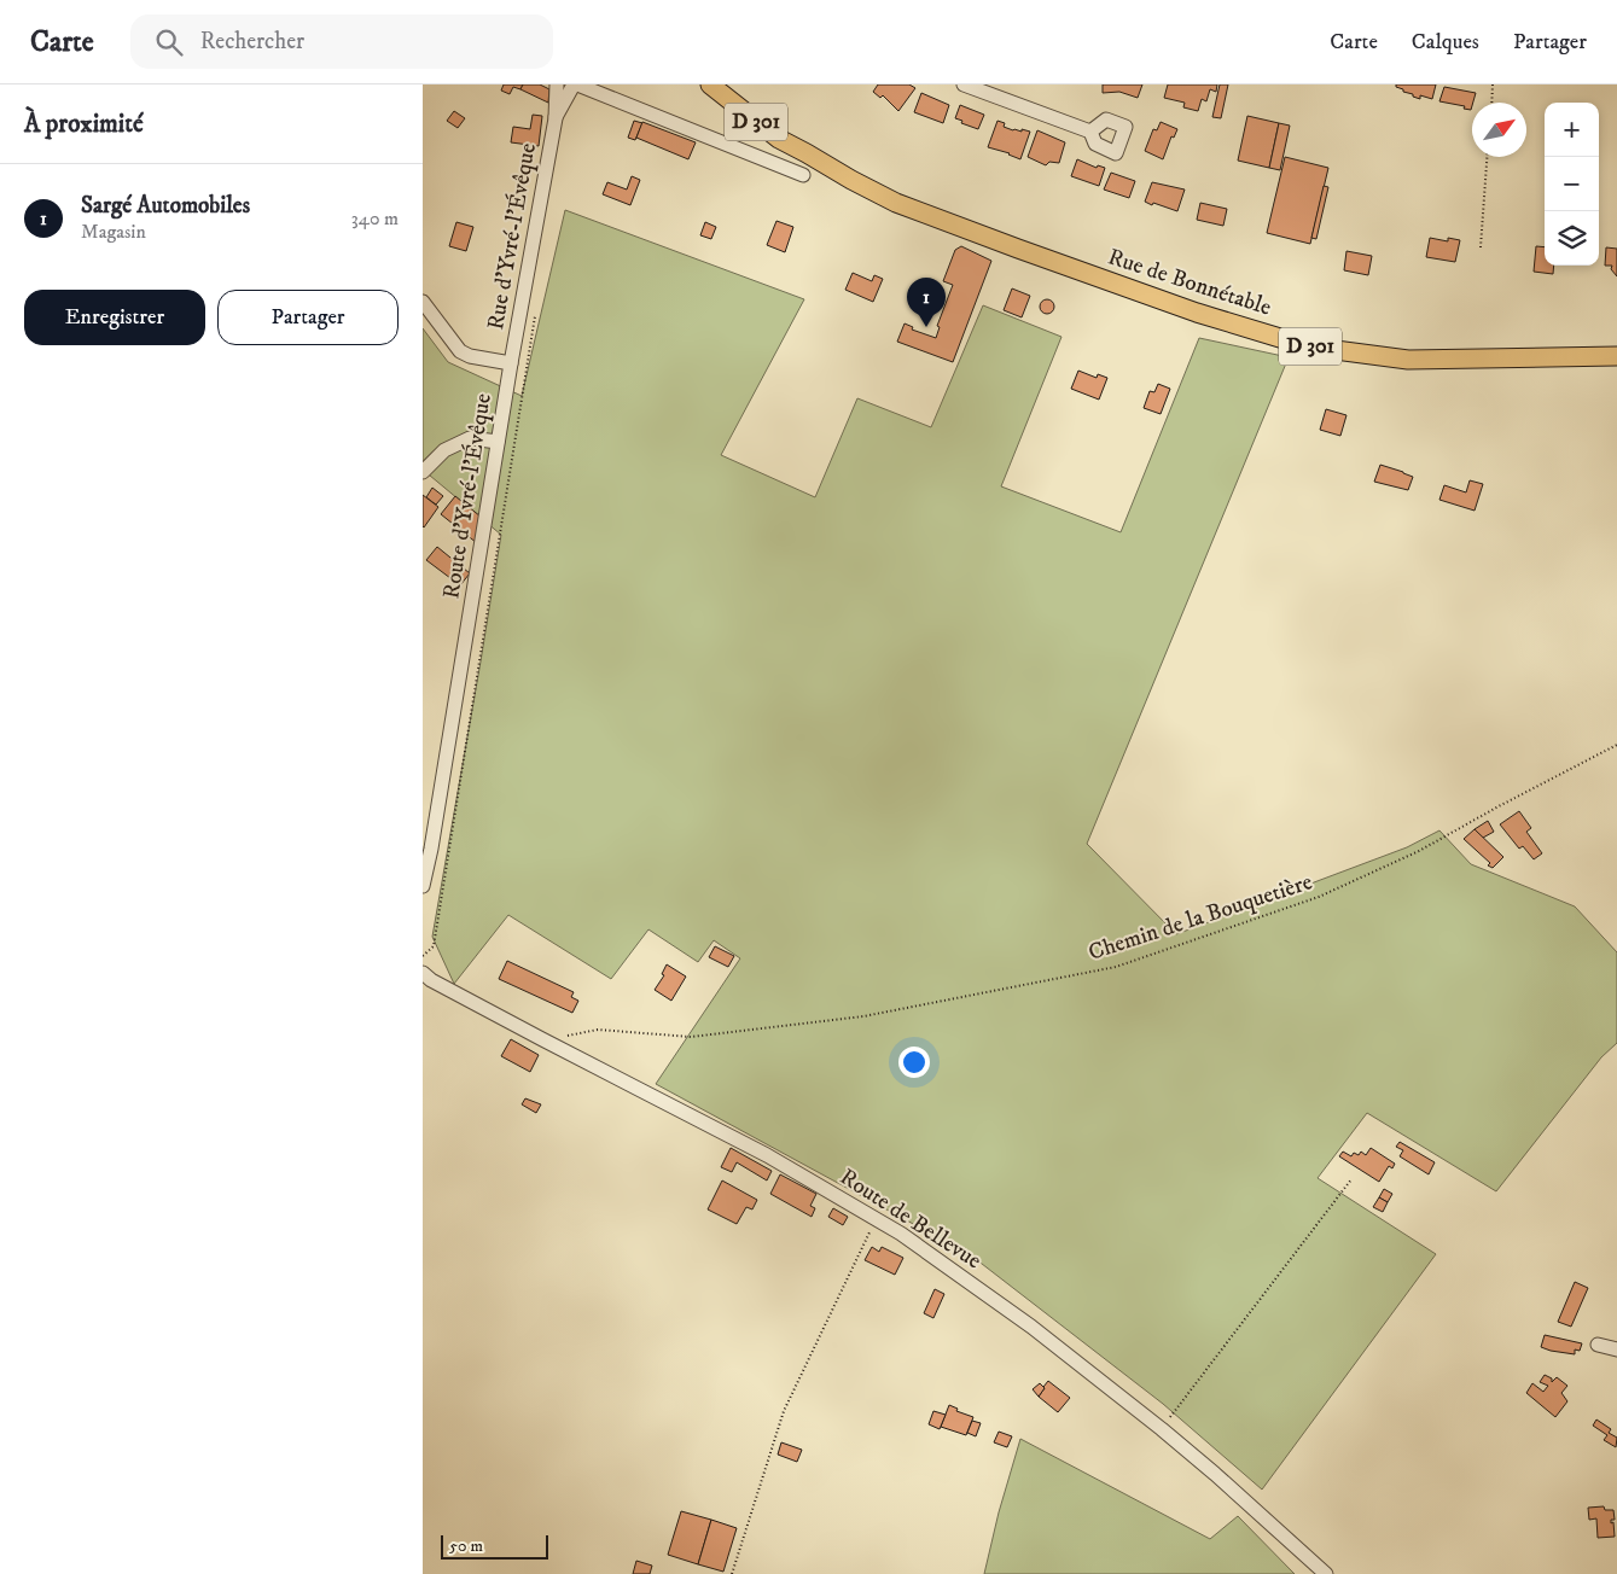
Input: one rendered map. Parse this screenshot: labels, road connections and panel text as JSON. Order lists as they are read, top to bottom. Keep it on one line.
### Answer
{"streets":{"main road":["D 301","Rue de Bonnétable"],"street":["Rue d'Yvré-l'Évêque","Route d'Yvré-l'Évêque","Route de Bellevue"],"path":["Chemin de la Bouquetière"]},"crossings":[["D 301","Rue de Bonnétable"],["Rue d'Yvré-l'Évêque","Route d'Yvré-l'Évêque"],["Chemin de la Bouquetière","Route de Bellevue"]],"scale_bar":"50 m","north":"top right","page":{"header":"Carte","search":"Rechercher","nav":["Carte","Calques","Partager"],"heading":"À proximité","map_buttons":["+","−"],"list":[{"mark":"1","name":"Sargé Automobiles","note":"Magasin","value":"340 m"}],"buttons":["Enregistrer","Partager"],"pins":"1","scale":"50 m"}}
